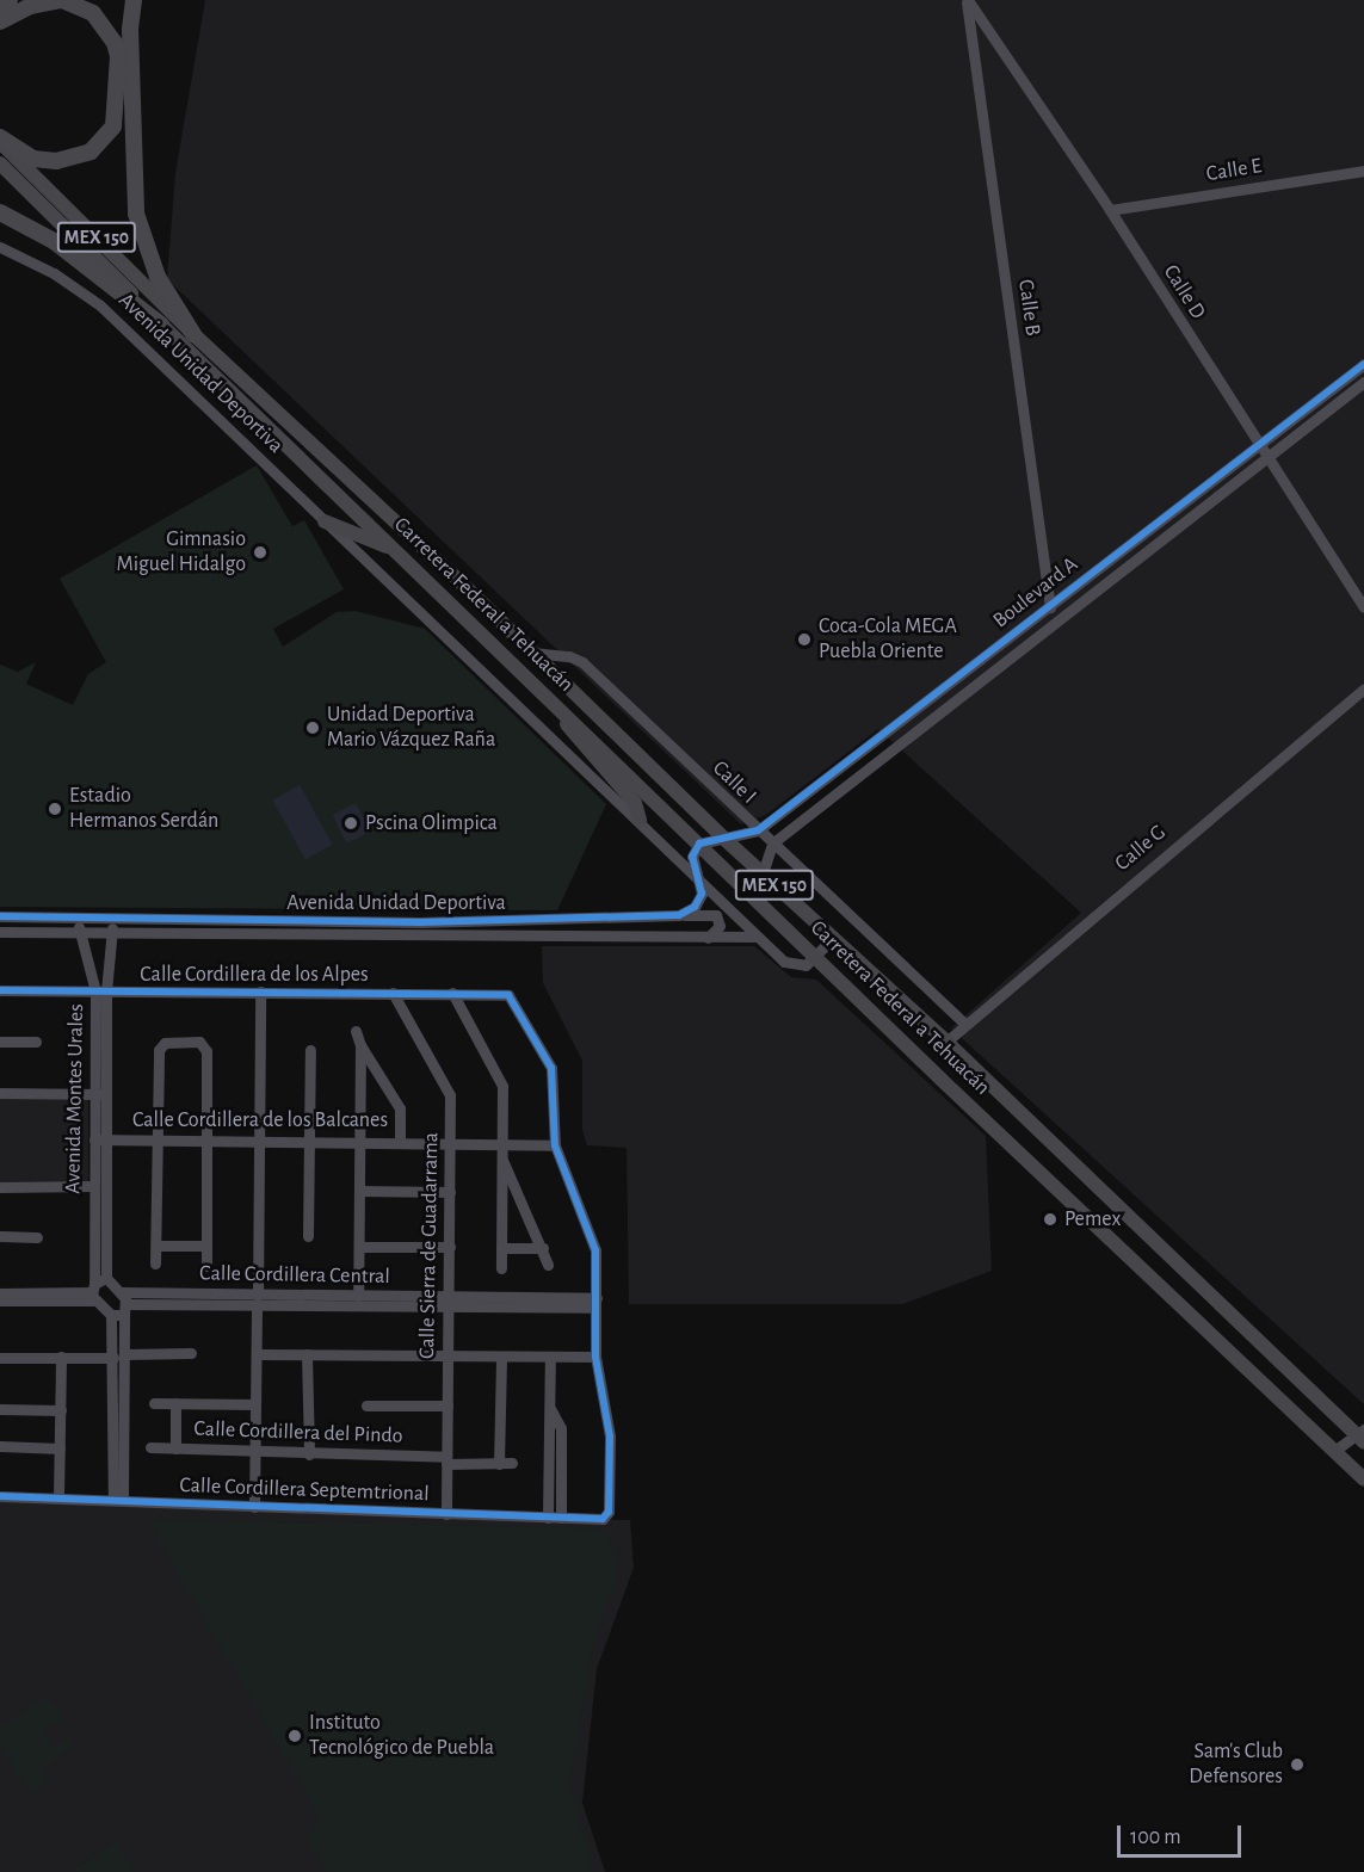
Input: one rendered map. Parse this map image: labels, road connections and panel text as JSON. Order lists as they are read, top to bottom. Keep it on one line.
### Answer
{"streets":{"main road":["MEX 150","Carretera Federal a Tehuacán"],"street":["Calle E","Calle D","Calle B","Avenida Unidad Deportiva","Boulevard A","Calle I","Calle G","Calle Cordillera de los Alpes","Avenida Montes Urales","Calle Cordillera de los Balcanes","Calle Sierra de Guadarrama","Calle Cordillera Central","Calle Cordillera del Pindo","Calle Cordillera Septemtrional"]},"crossings":[["Calle E","Calle D"],["MEX 150","Carretera Federal a Tehuacán"],["Calle D","Calle B"],["Calle D","Boulevard A"],["Calle B","Boulevard A"],["Avenida Unidad Deportiva","Carretera Federal a Tehuacán"],["Avenida Unidad Deportiva","Avenida Montes Urales"],["Boulevard A","Carretera Federal a Tehuacán"],["Boulevard A","Calle I"],["Carretera Federal a Tehuacán","Calle I"],["Carretera Federal a Tehuacán","Calle G"],["Calle I","Calle G"],["Calle Cordillera de los Alpes","Avenida Montes Urales"],["Calle Cordillera de los Alpes","Calle Cordillera de los Balcanes"],["Calle Cordillera de los Alpes","Calle Sierra de Guadarrama"],["Avenida Montes Urales","Calle Cordillera de los Balcanes"],["Calle Cordillera de los Balcanes","Calle Sierra de Guadarrama"],["Calle Sierra de Guadarrama","Calle Cordillera Central"],["Calle Sierra de Guadarrama","Calle Cordillera del Pindo"],["Calle Sierra de Guadarrama","Calle Cordillera Septemtrional"]],"places":["Gimnasio Miguel Hidalgo","Coca-Cola MEGA Puebla Oriente","Unidad Deportiva Mario Vázquez Raña","Estadio Hermanos Serdán","Pscina Olimpica","Pemex","Instituto Tecnológico de Puebla","Sam's Club Defensores"],"scale_bar":"100 m"}
